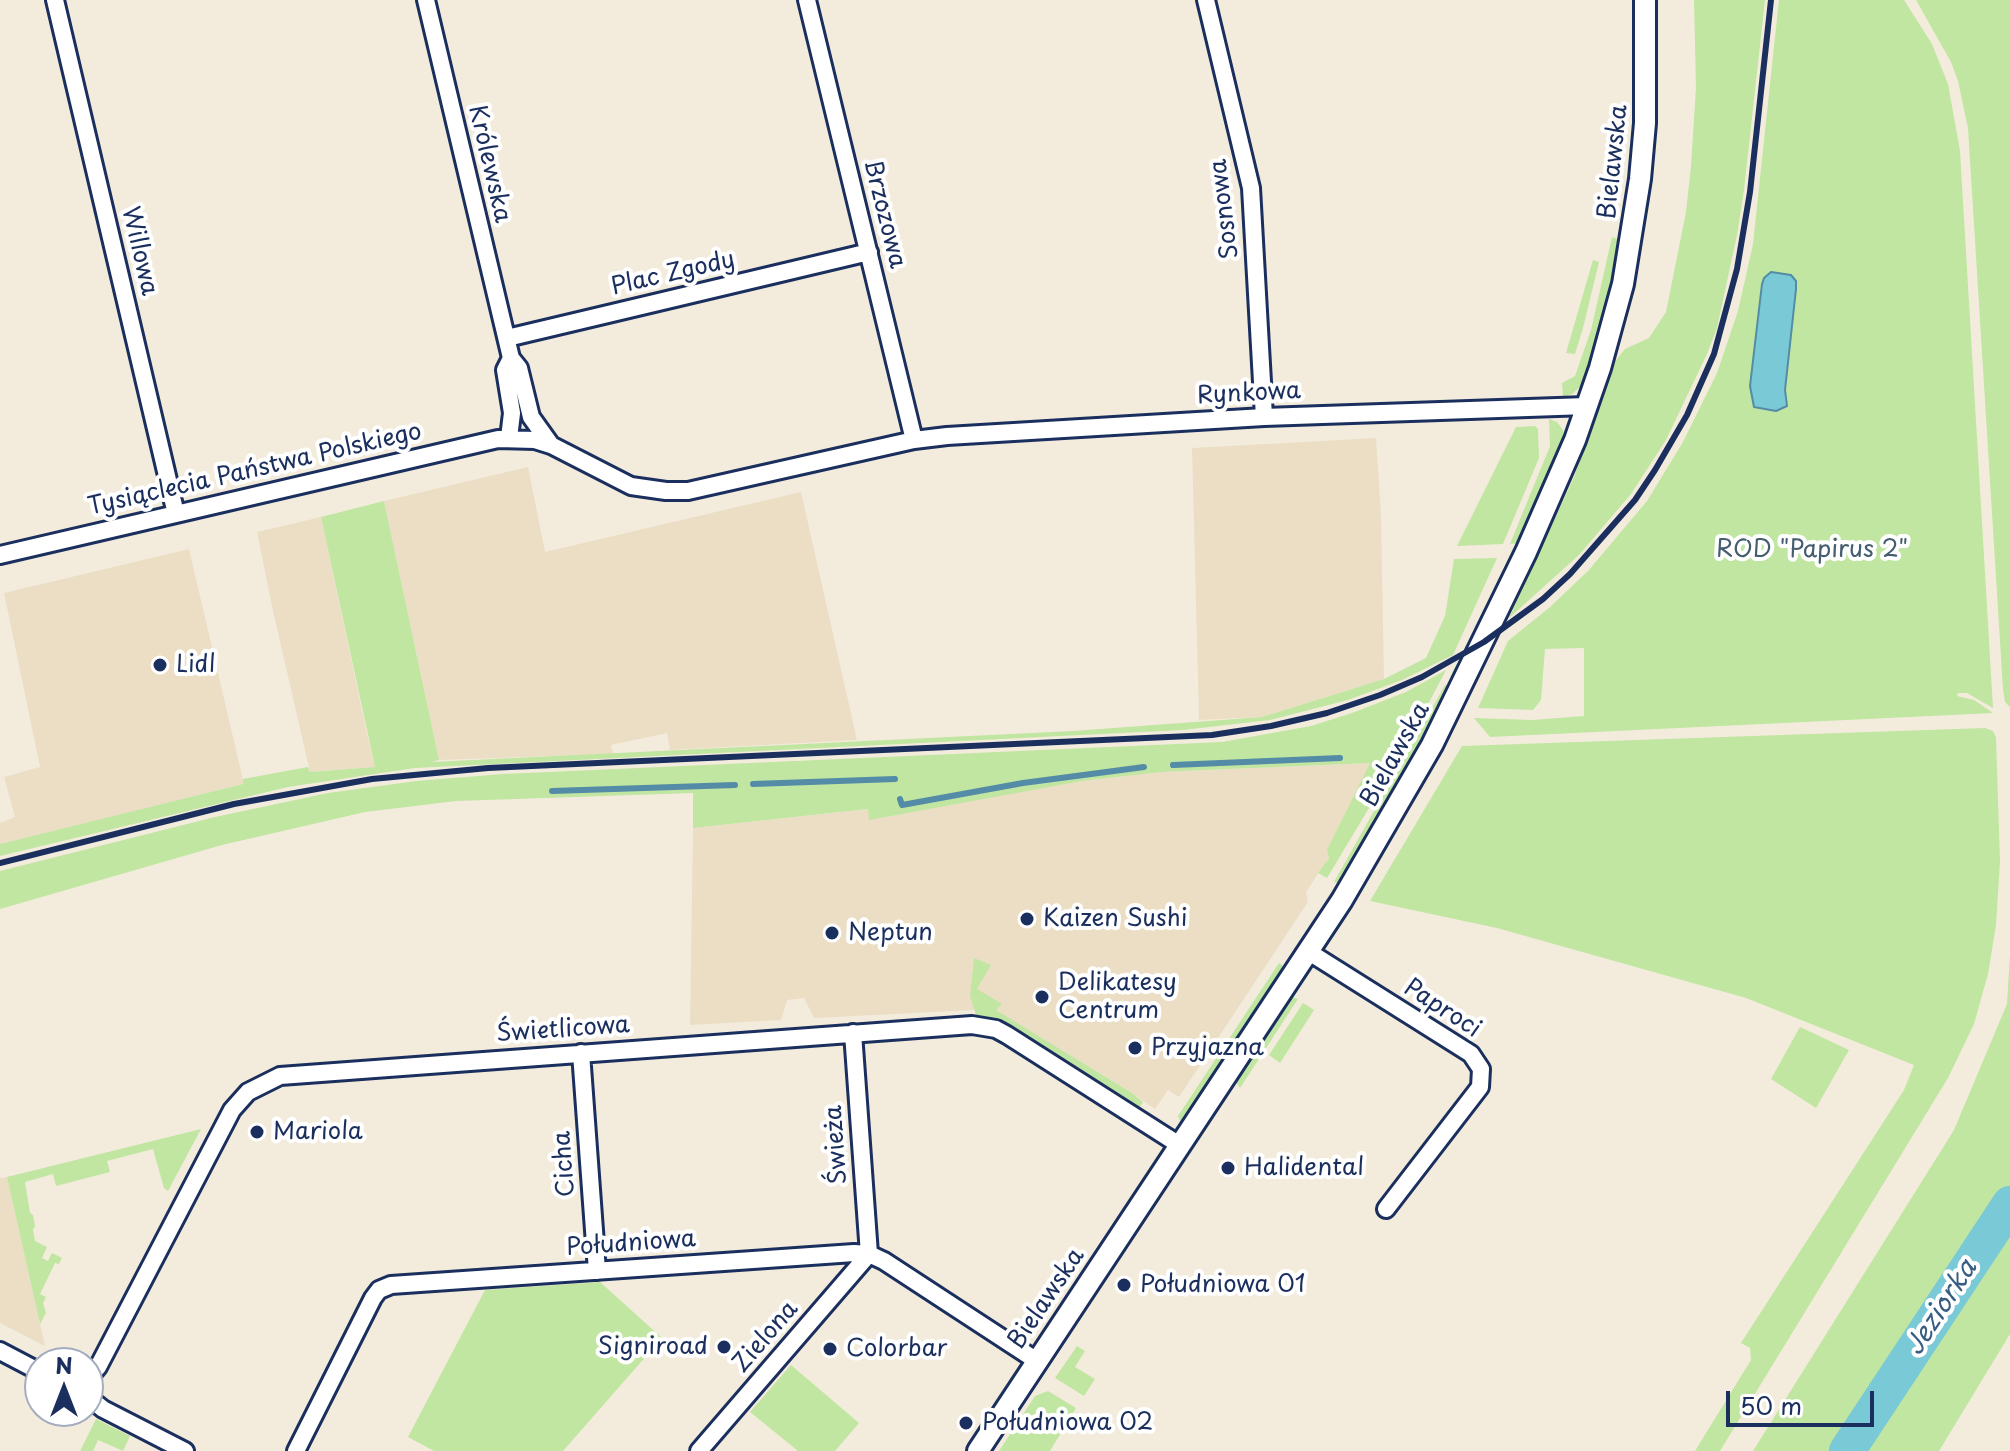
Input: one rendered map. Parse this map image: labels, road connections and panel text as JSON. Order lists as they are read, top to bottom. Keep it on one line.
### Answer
{"streets":{"street":["Bielawska","Królewska","Sosnowa","Brzozowa","Willowa","Plac Zgody","Rynkowa","Tysiąclecia Państwa Polskiego","Paproci","Świetlicowa","Świeża","Cicha","Południowa","Zielona"]},"crossings":[["Bielawska","Rynkowa"],["Bielawska","Paproci"],["Bielawska","Świetlicowa"],["Królewska","Plac Zgody"],["Sosnowa","Rynkowa"],["Brzozowa","Plac Zgody"],["Brzozowa","Rynkowa"],["Willowa","Tysiąclecia Państwa Polskiego"],["Świetlicowa","Świeża"],["Świetlicowa","Cicha"],["Świeża","Południowa"],["Świeża","Zielona"],["Cicha","Południowa"],["Południowa","Zielona"]],"water":["Jeziorka"],"parks":["ROD \"Papirus 2\""],"places":["Lidl","Kaizen Sushi","Neptun","Delikatesy Centrum","Przyjazna","Mariola","Halidental","Południowa 01","Signiroad","Colorbar","Południowa 02"],"scale_bar":"50 m","north":"top"}
